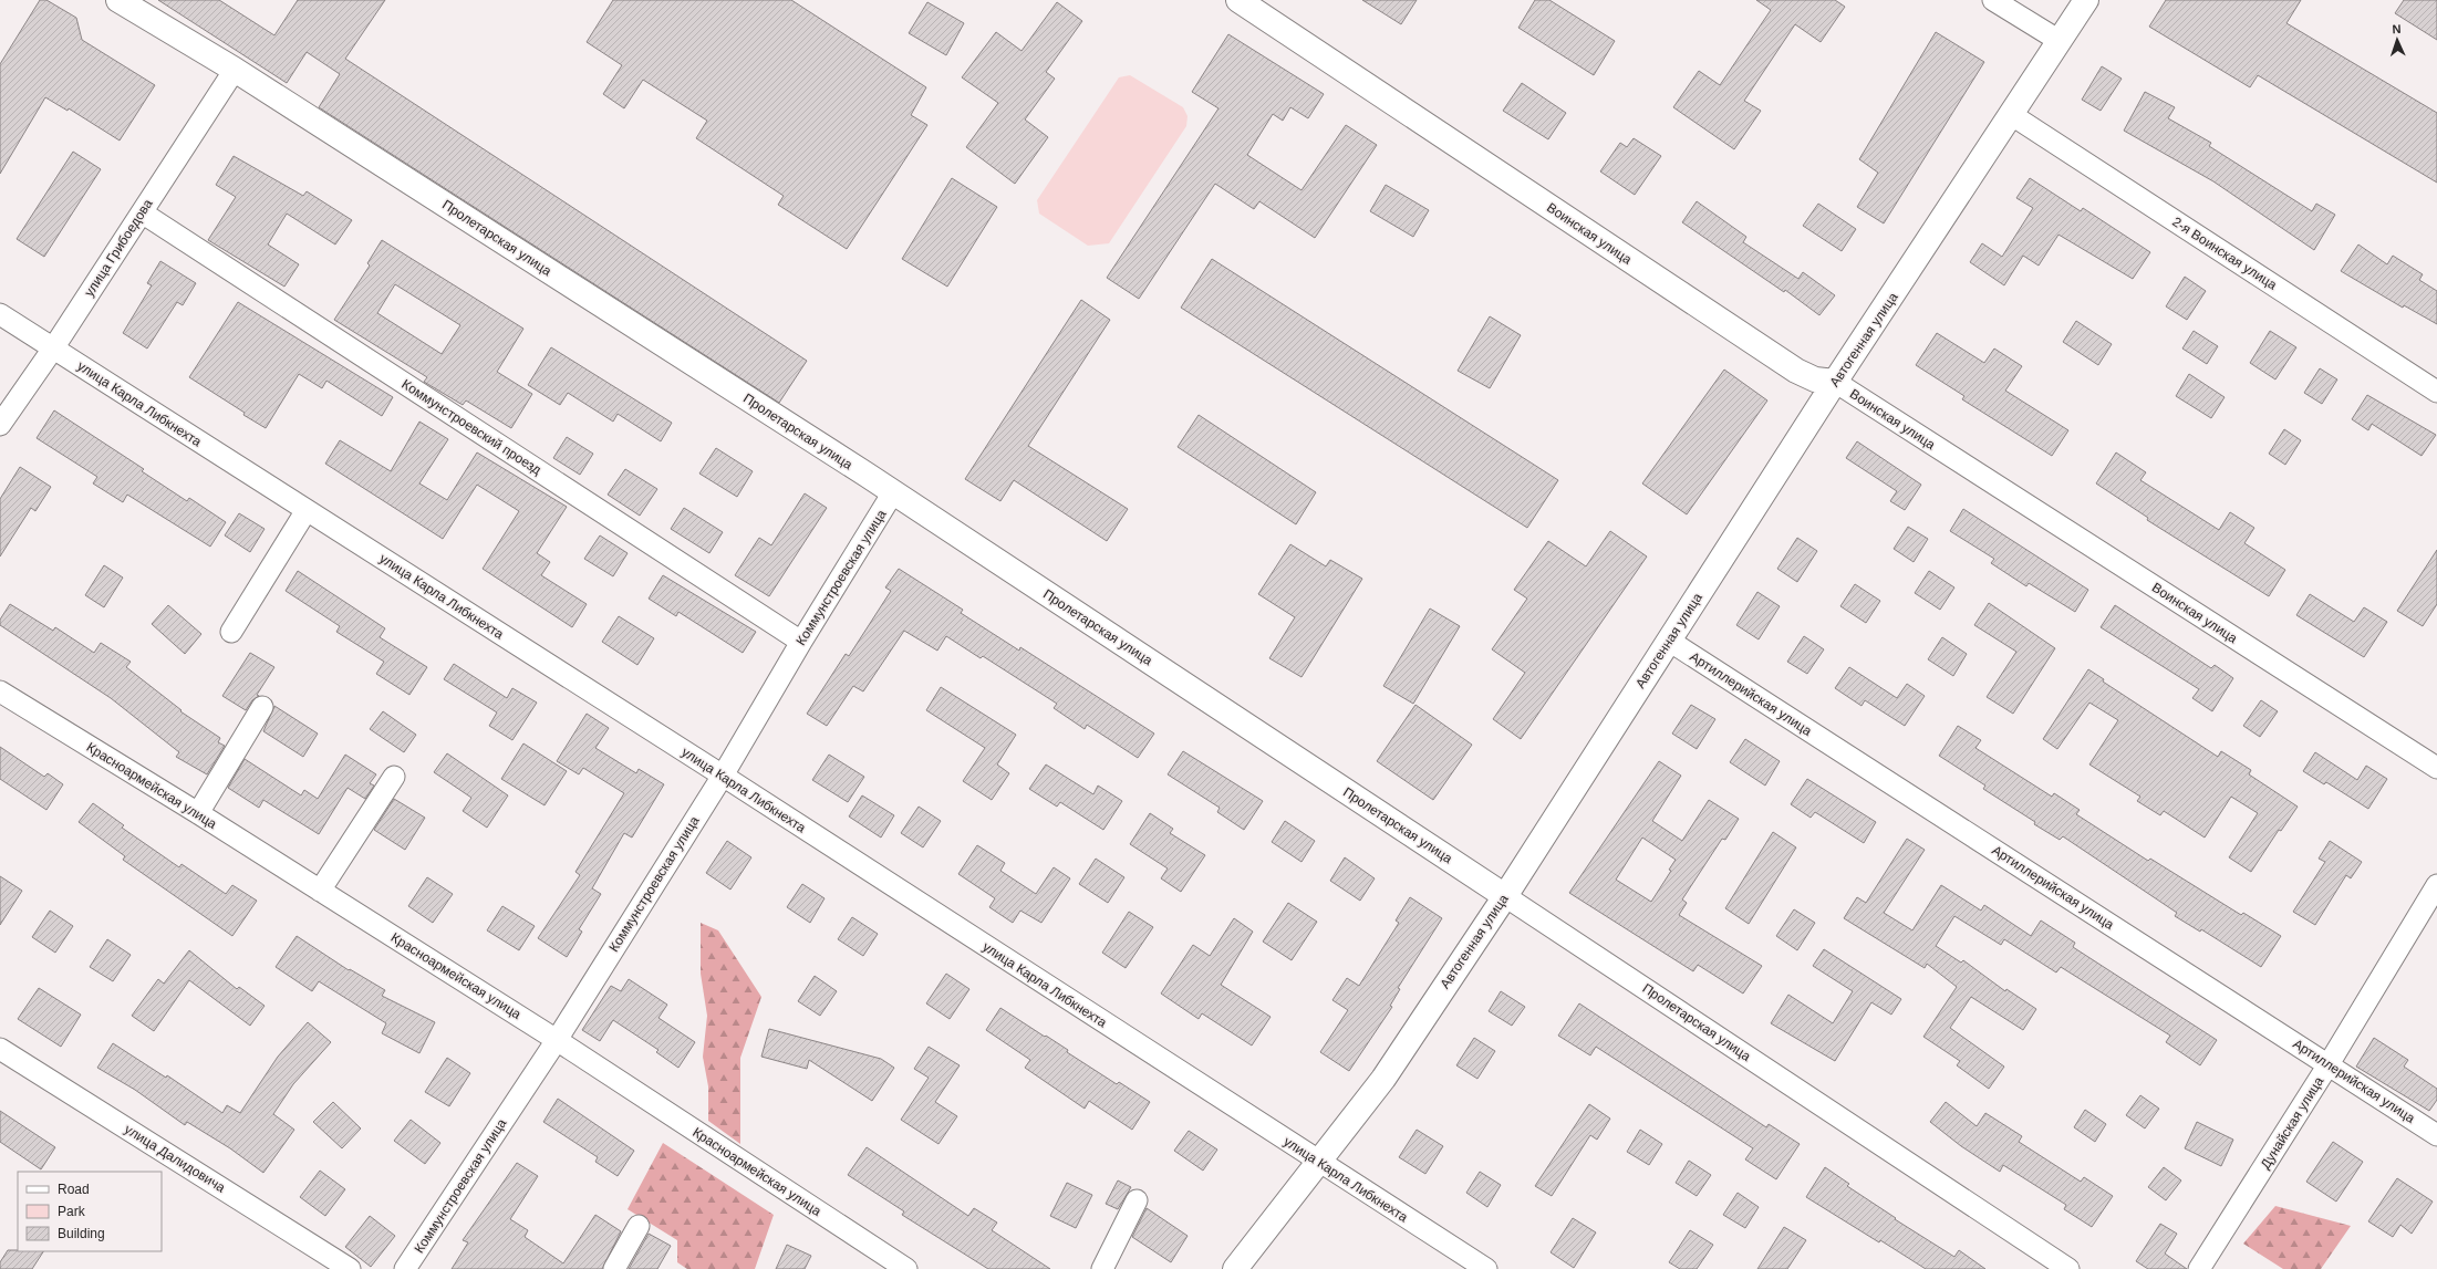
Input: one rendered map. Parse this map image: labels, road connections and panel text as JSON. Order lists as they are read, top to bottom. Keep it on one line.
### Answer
{"streets":{"street":["Воинская улица","Пролетарская улица","улица Грибоедова","2-я Воинская улица","Автогенная улица","улица Карла Либкнехта","Коммунстроевский проезд","Коммунстроевская улица","Артиллерийская улица","Красноармейская улица","Дунайская улица","улица Далидовича"]},"crossings":[["Воинская улица","Автогенная улица"],["Пролетарская улица","улица Грибоедова"],["Пролетарская улица","Автогенная улица"],["Пролетарская улица","Коммунстроевская улица"],["улица Грибоедова","улица Карла Либкнехта"],["улица Грибоедова","Коммунстроевский проезд"],["2-я Воинская улица","Автогенная улица"],["Автогенная улица","улица Карла Либкнехта"],["Автогенная улица","Артиллерийская улица"],["улица Карла Либкнехта","Коммунстроевская улица"],["Коммунстроевский проезд","Коммунстроевская улица"],["Коммунстроевская улица","Красноармейская улица"],["Артиллерийская улица","Дунайская улица"]],"legend":["Road","Park","Building"],"north":"top"}
